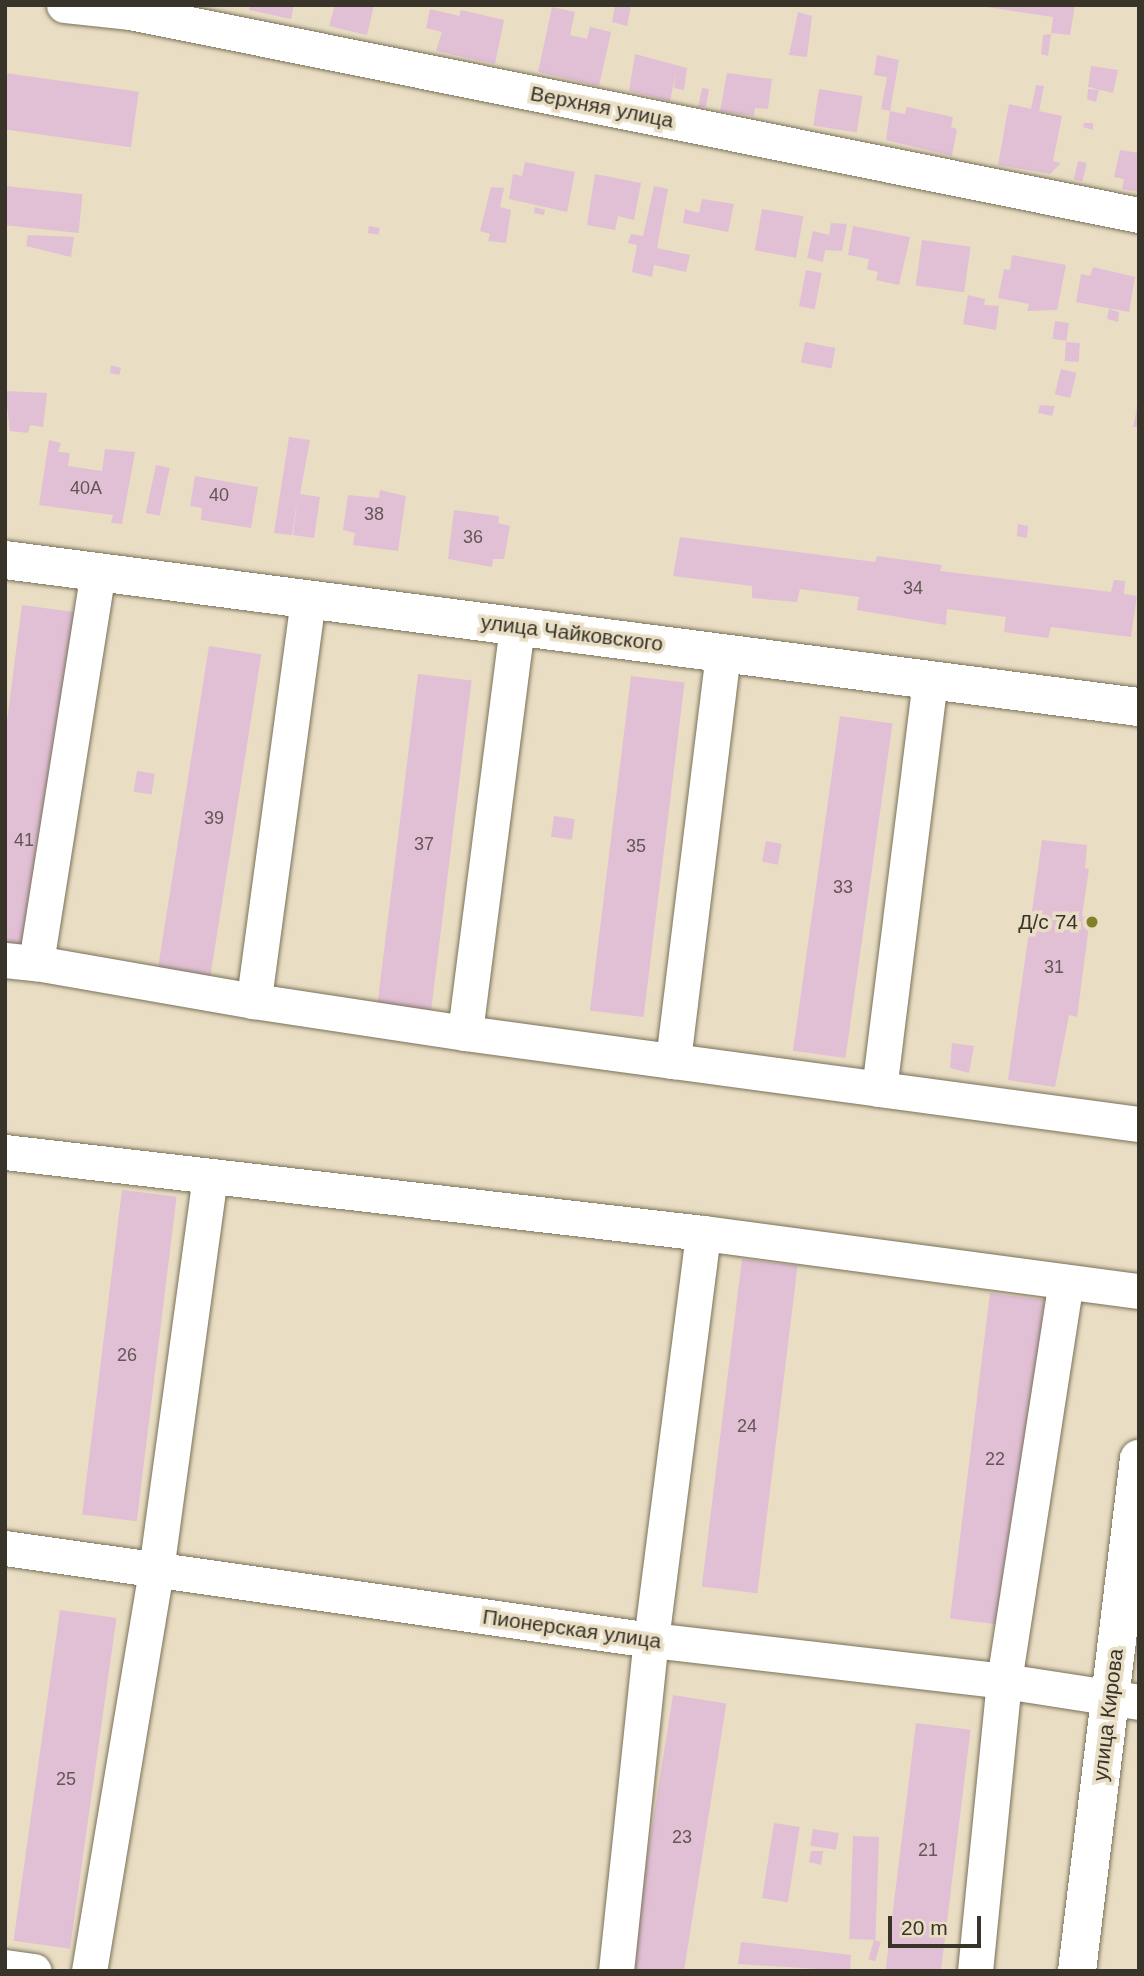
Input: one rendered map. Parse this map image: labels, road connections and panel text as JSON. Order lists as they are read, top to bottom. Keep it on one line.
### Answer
{"streets":{"main road":["улица Чайковского","улица Кирова"],"street":["Верхняя улица","Пионерская улица"]},"crossings":[["Пионерская улица","улица Кирова"]],"places":["Д/с 74"],"house_numbers":["40А","40","38","36","34","39","41","37","35","33","31","26","24","22","25","23","21"],"scale_bar":"20 m"}
